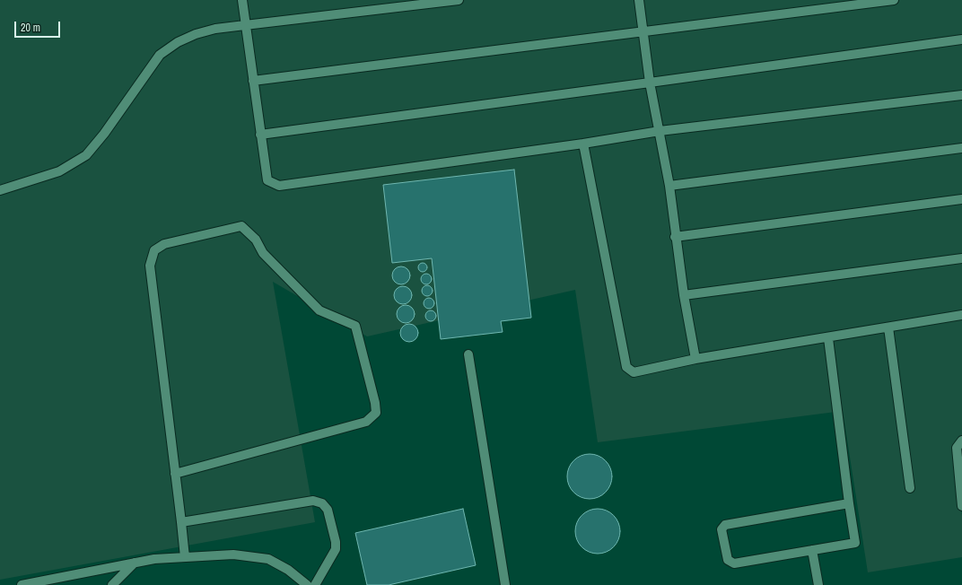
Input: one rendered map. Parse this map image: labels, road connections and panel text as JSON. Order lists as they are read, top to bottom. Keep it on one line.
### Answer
{"scale_bar":"20 m"}
